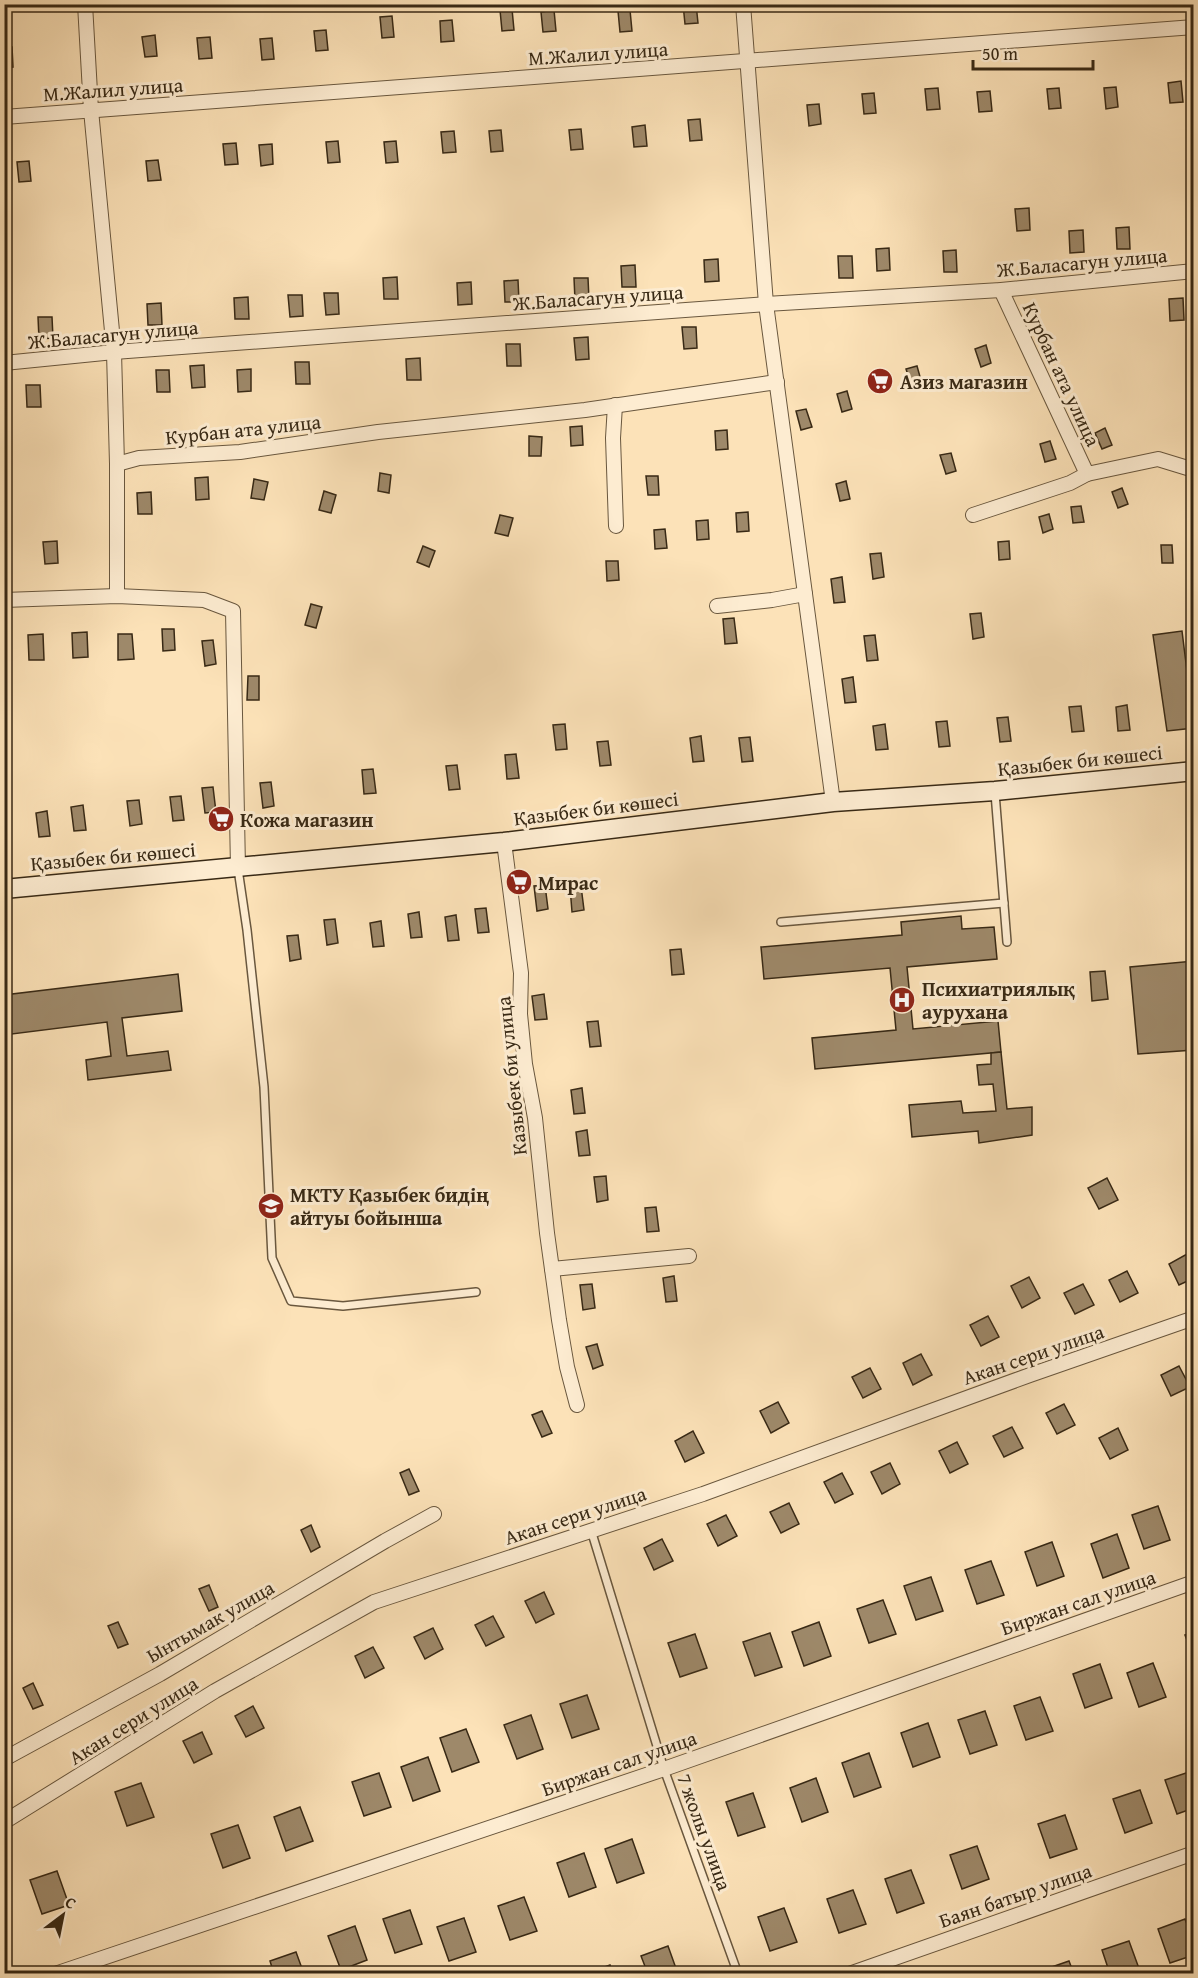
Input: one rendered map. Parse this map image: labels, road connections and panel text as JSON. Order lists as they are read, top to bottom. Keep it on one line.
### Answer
{"streets":{"main road":["Қазыбек би көшесі"],"street":["М.Жалил улица","Ж.Баласагун улица","Курбан ата улица","Казыбек би улица","Акан сери улица","Биржан сал улица","Ынтымак улица","Баян батыр улица"],"lane":["7 жолы улица"]},"crossings":[["Ж.Баласагун улица","Курбан ата улица"],["Қазыбек би көшесі","Казыбек би улица"],["Акан сери улица","7 жолы улица"],["Биржан сал улица","7 жолы улица"]],"places":{"supermarket":["Азиз магазин","Кожа магазин","Мирас"],"hospital":["Психиатриялық аурухана"],"school or university":["МКТУ Қазыбек бидің айтуы бойынша"]},"scale_bar":"50 m","north":"top right"}
